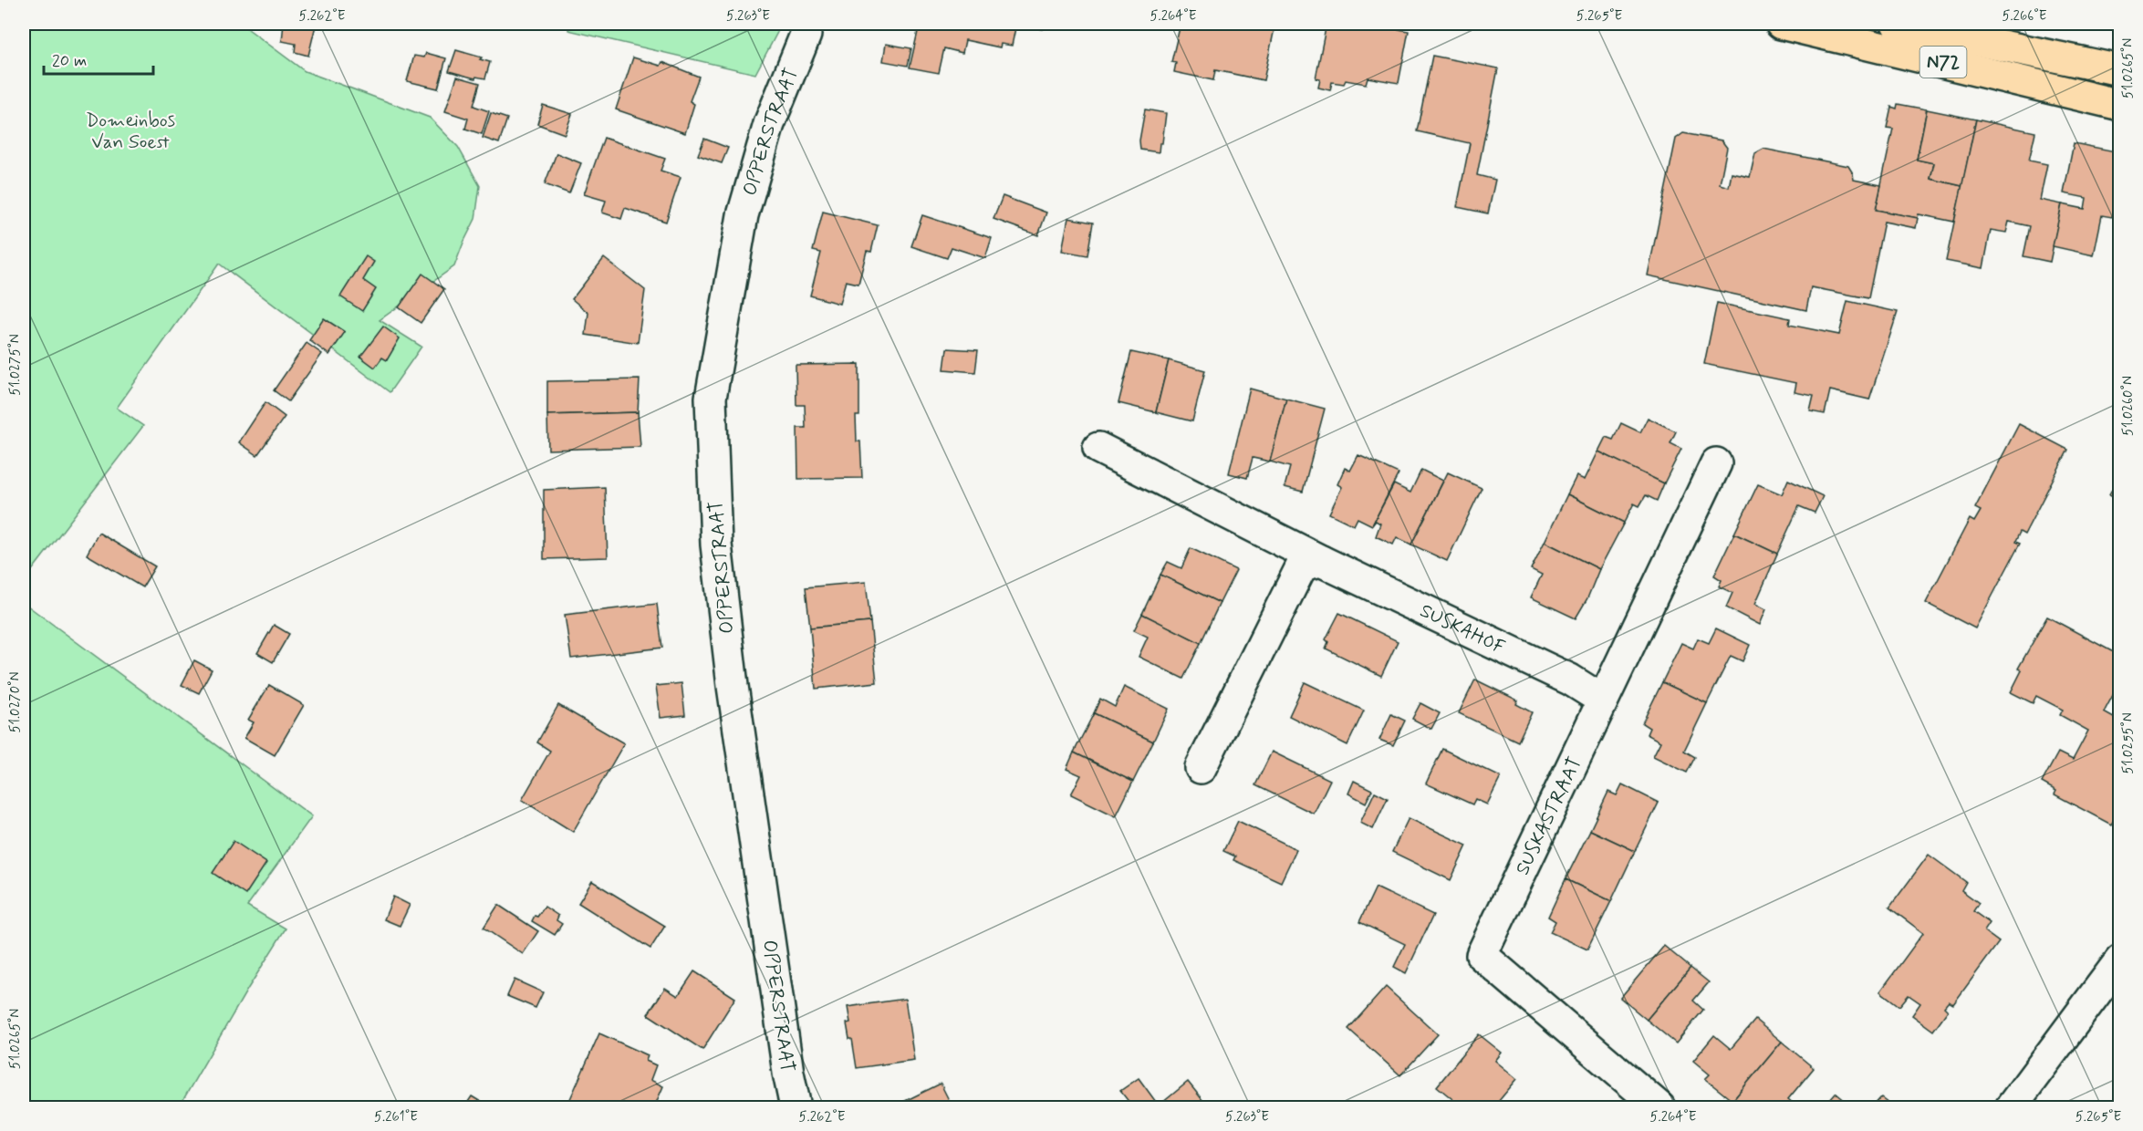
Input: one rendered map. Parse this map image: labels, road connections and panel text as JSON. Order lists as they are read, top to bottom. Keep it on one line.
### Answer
{"streets":{"main road":["N72"],"street":["OPPERSTRAAT","SUSKAHOF","SUSKASTRAAT"]},"crossings":[["SUSKAHOF","SUSKASTRAAT"]],"parks":["Domeinbos Van Soest"],"scale_bar":"20 m","coordinates":["5.262°E","5.263°E","5.264°E","5.265°E","5.266°E","51.0265°N","51.0275°N","51.0260°N","51.0270°N","51.0255°N","5.261°E"]}
